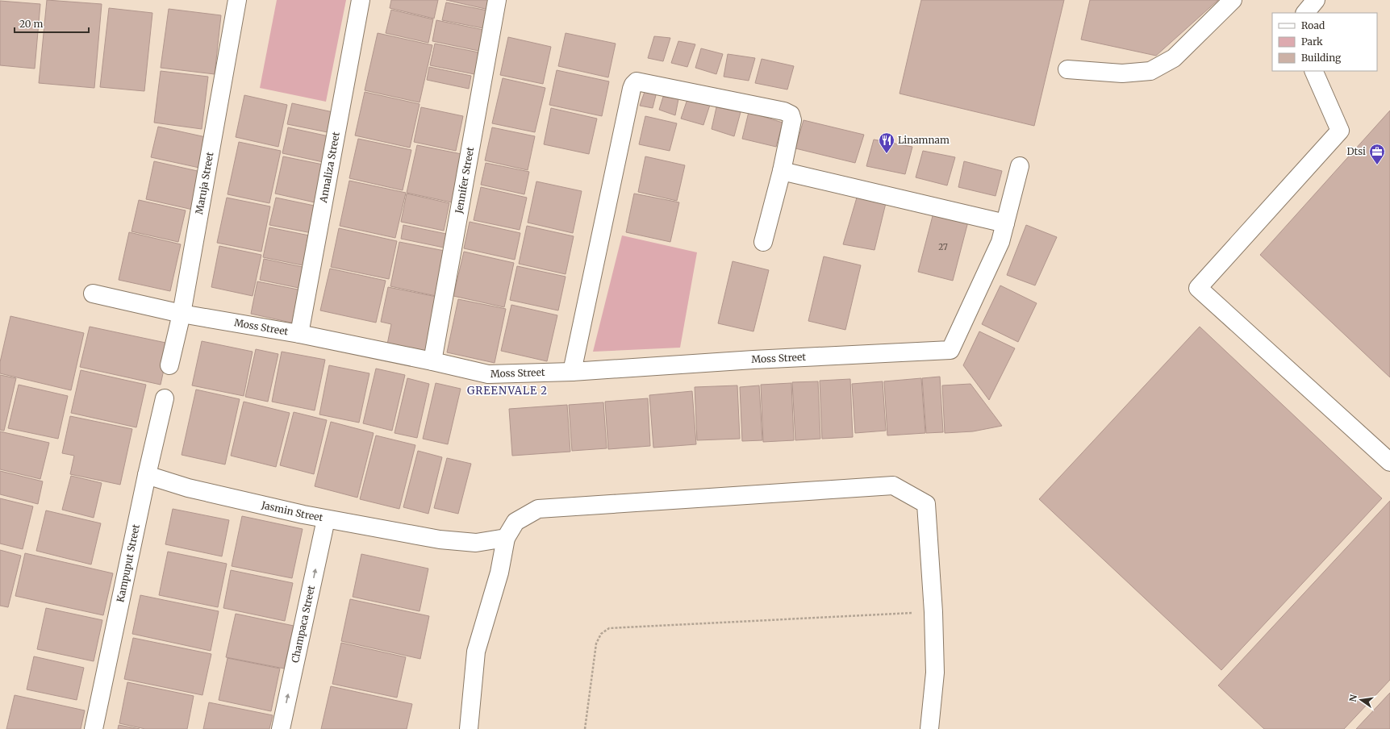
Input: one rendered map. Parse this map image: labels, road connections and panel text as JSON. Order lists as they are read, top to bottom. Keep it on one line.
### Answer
{"streets":{"street":["Annaliza Street","Jennifer Street","Maruja Street","Moss Street","Jasmin Street","Kampuput Street","Champaca Street"]},"crossings":[["Annaliza Street","Moss Street"],["Jennifer Street","Moss Street"],["Maruja Street","Moss Street"],["Jasmin Street","Kampuput Street"],["Jasmin Street","Champaca Street"]],"one_way":["Champaca Street"],"districts":["GREENVALE 2"],"places":{"restaurant":["Linamnam"],"office":["Dtsi"]},"house_numbers":["27"],"legend":["Road","Park","Building"],"scale_bar":"20 m","north":"left"}
